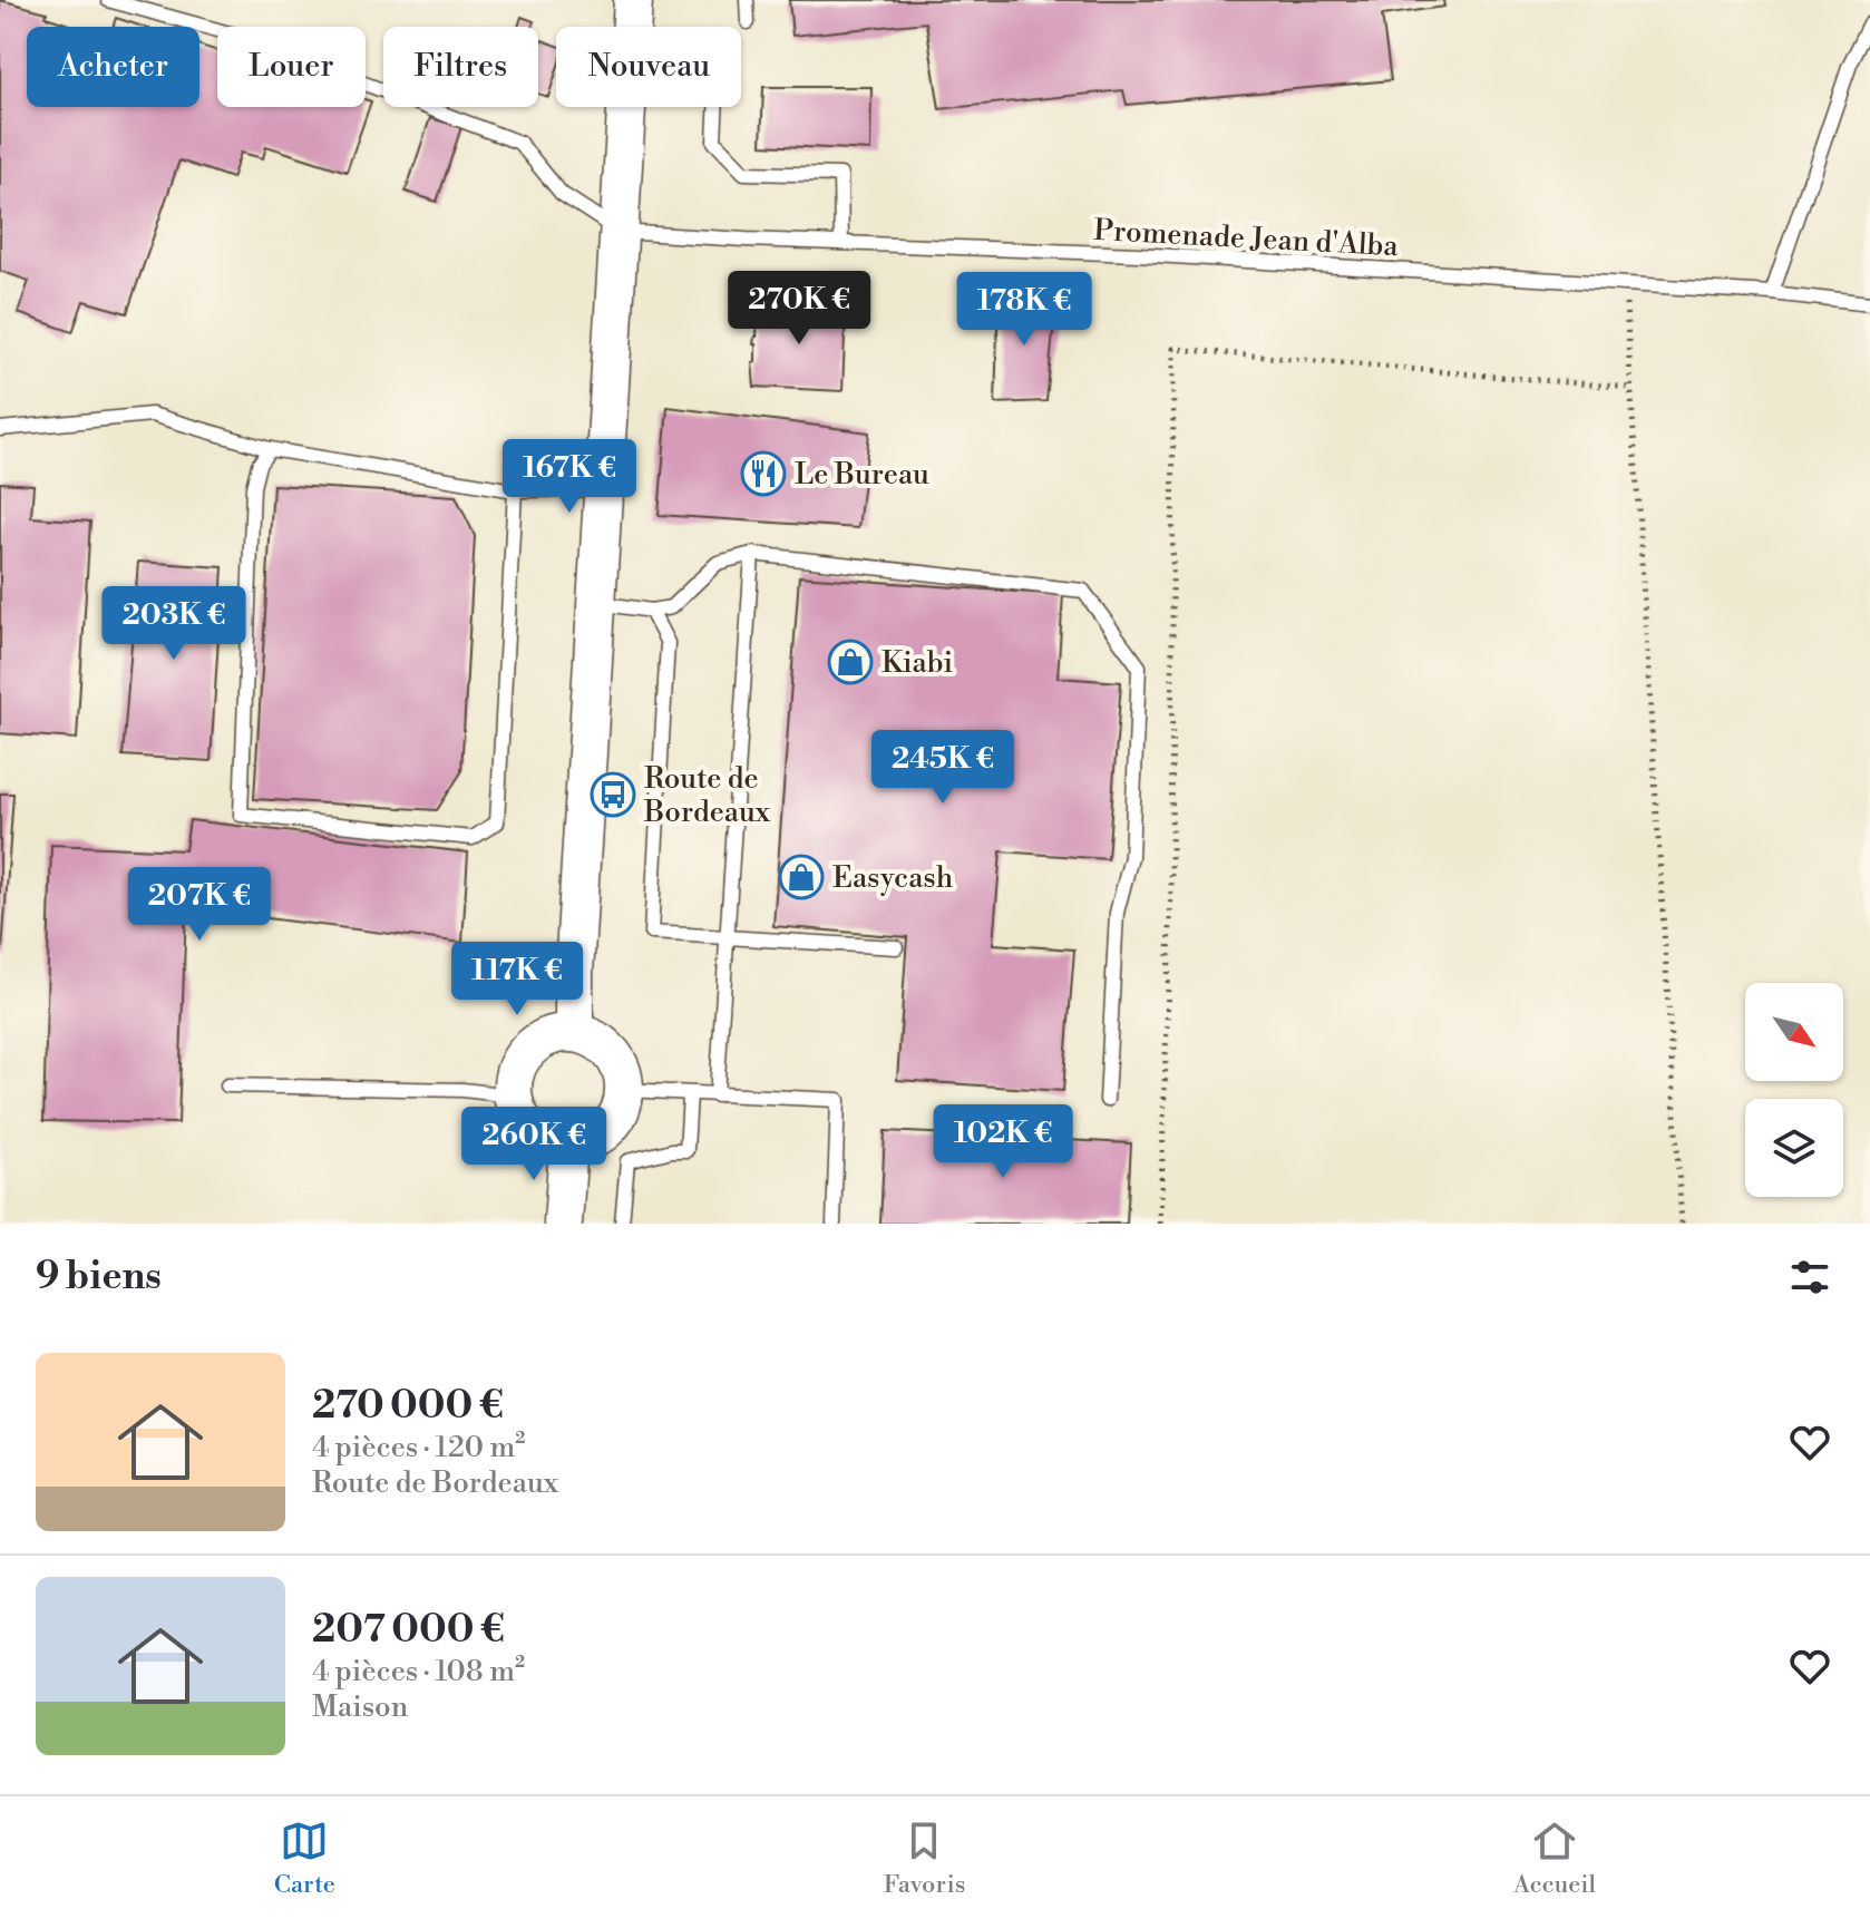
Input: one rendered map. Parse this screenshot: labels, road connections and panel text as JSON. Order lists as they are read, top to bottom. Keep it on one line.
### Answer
{"streets":{"lane":["Promenade Jean d'Alba"]},"places":{"restaurant":["Le Bureau"],"shop":["Kiabi","Easycash"],"bus stop":["Route de Bordeaux"]},"north":"bottom right","page":{"chip":["Acheter","Louer","Filtres","Nouveau"],"price":["270K €","178K €","167K €","203K €","245K €","207K €","117K €","102K €","260K €"],"heading":"9 biens","list":[{"name":"270 000 €","note":"4 pièces · 120 m² · Route de Bordeaux"},{"name":"207 000 €","note":"4 pièces · 108 m² · Maison"}],"tabs":["Carte","Favoris","Accueil"]}}
